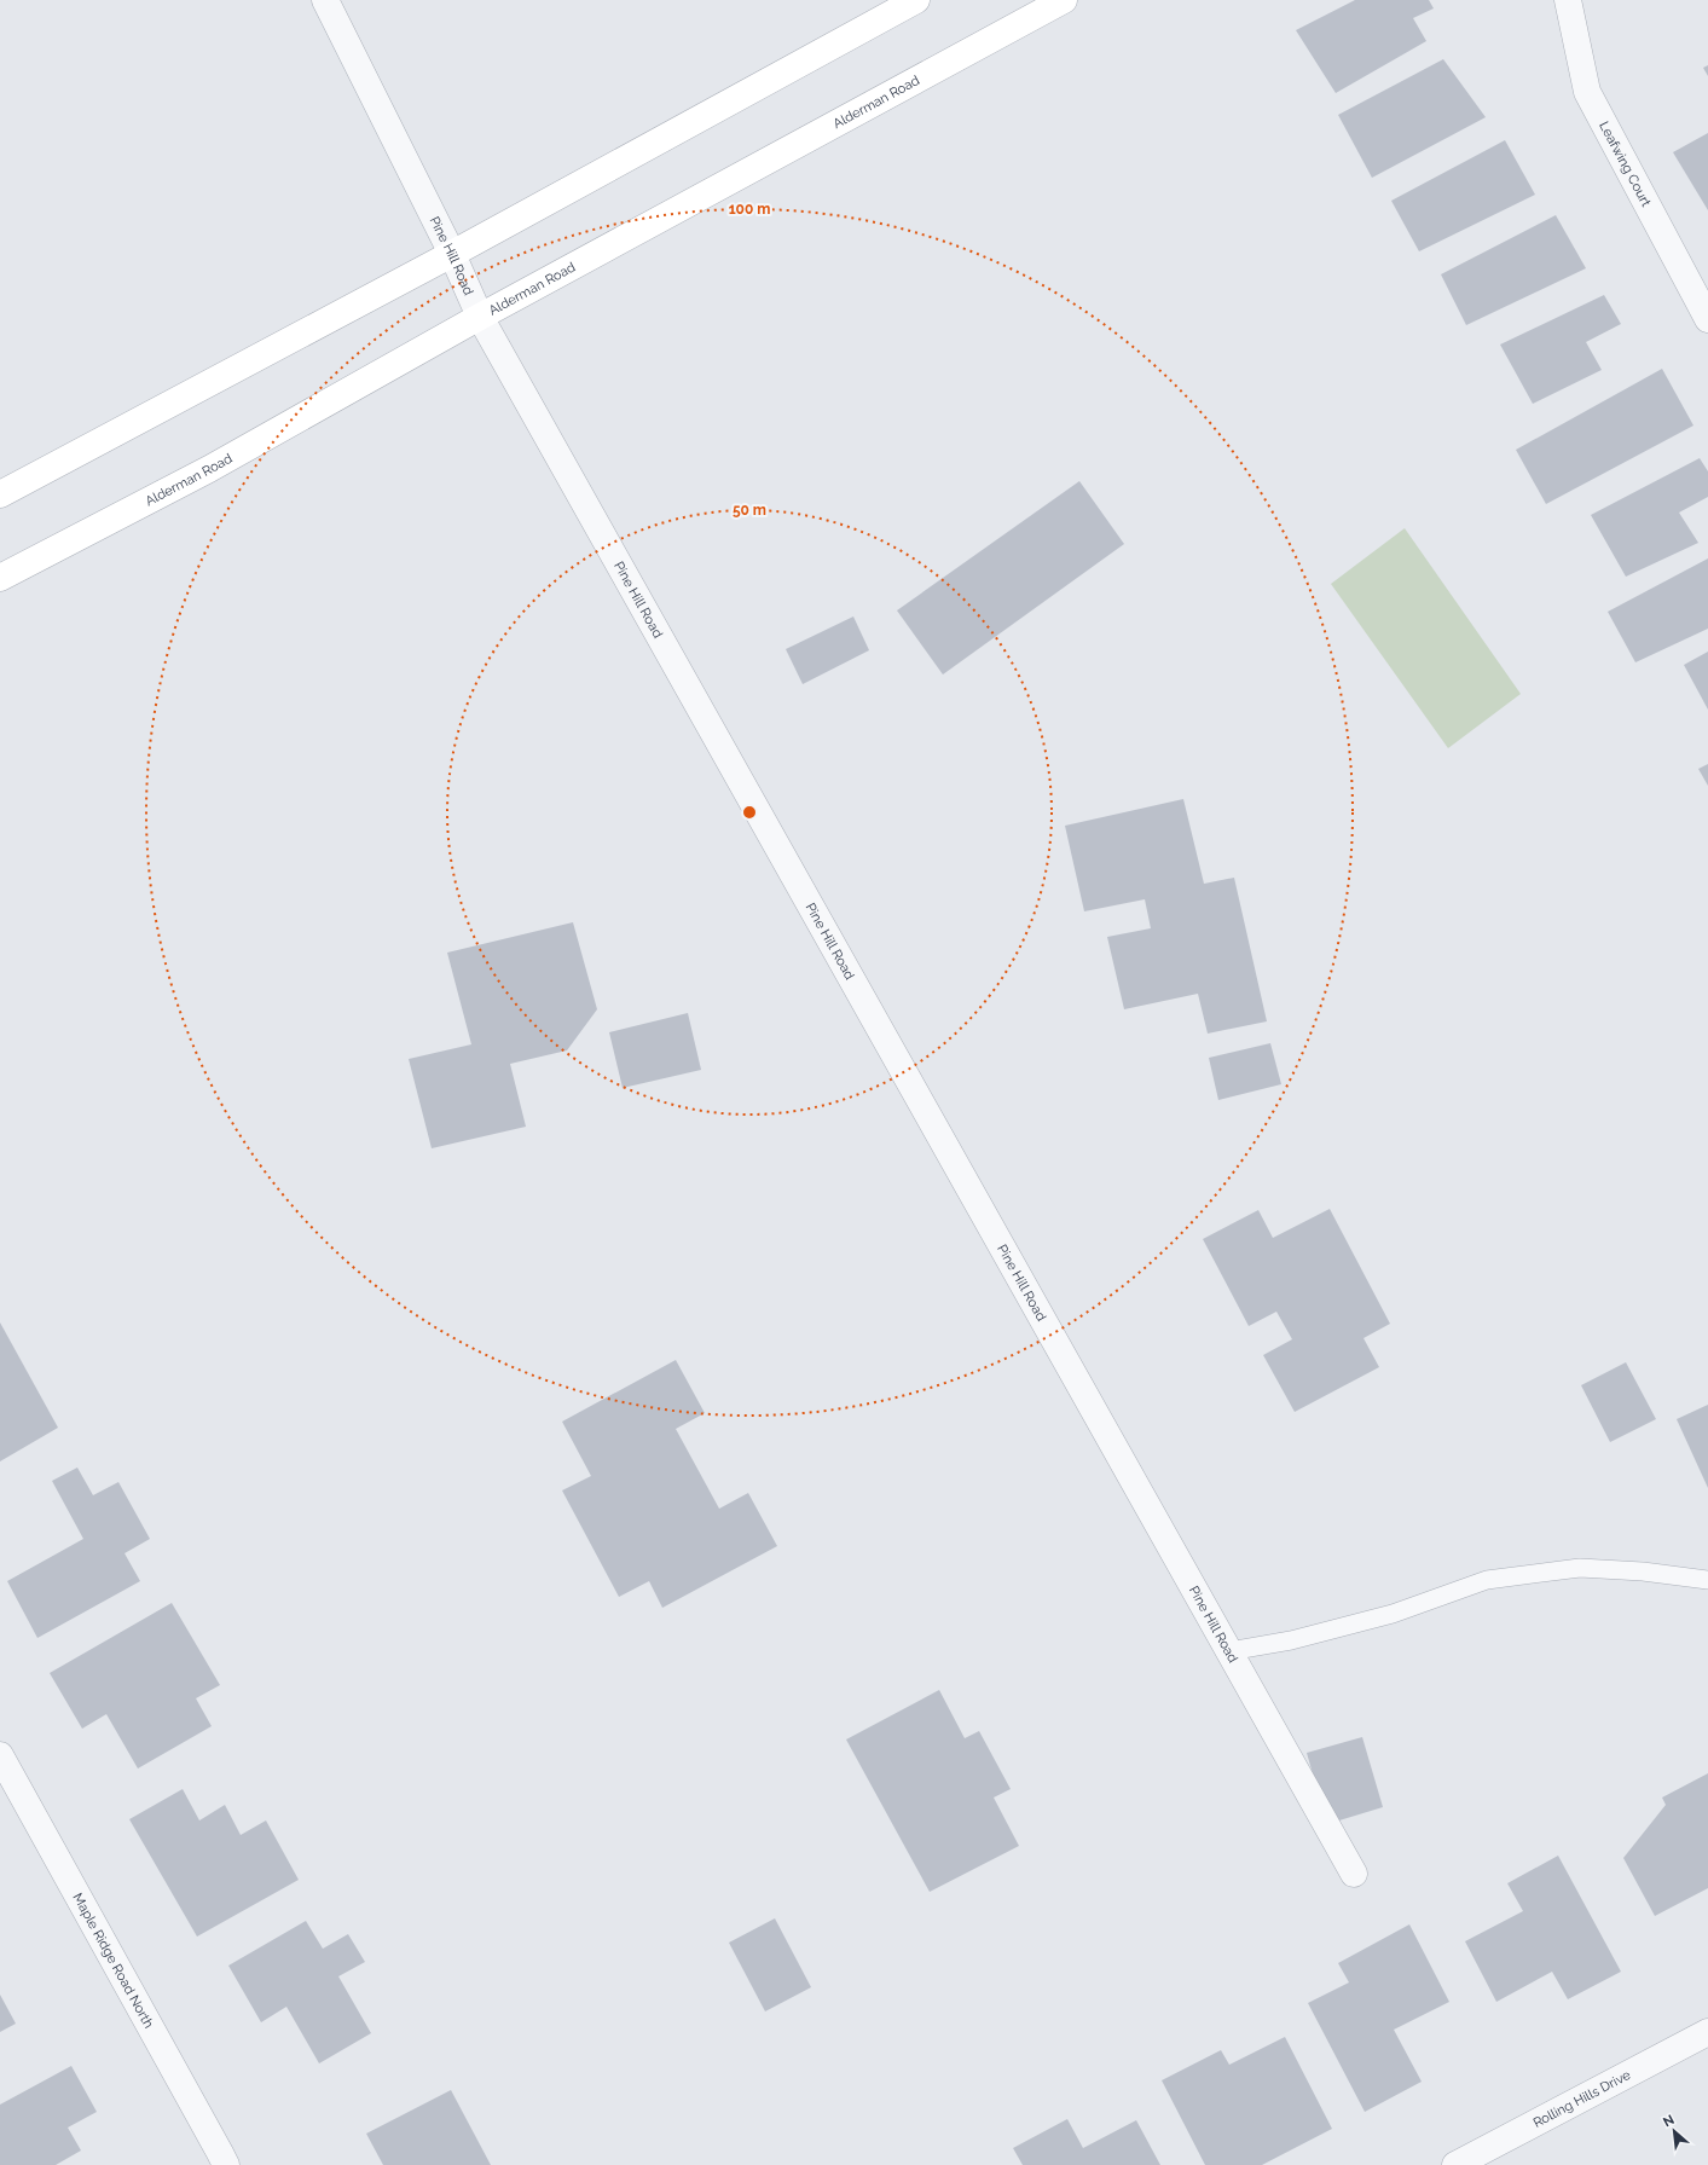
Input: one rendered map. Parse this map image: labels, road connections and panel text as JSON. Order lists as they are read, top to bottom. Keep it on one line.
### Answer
{"streets":{"main road":["Alderman Road"],"street":["Leafwing Court","Pine Hill Road","Maple Ridge Road North","Rolling Hills Drive"]},"crossings":[["Alderman Road","Pine Hill Road"]],"north":"top left","rings":["100 m","50 m"]}
